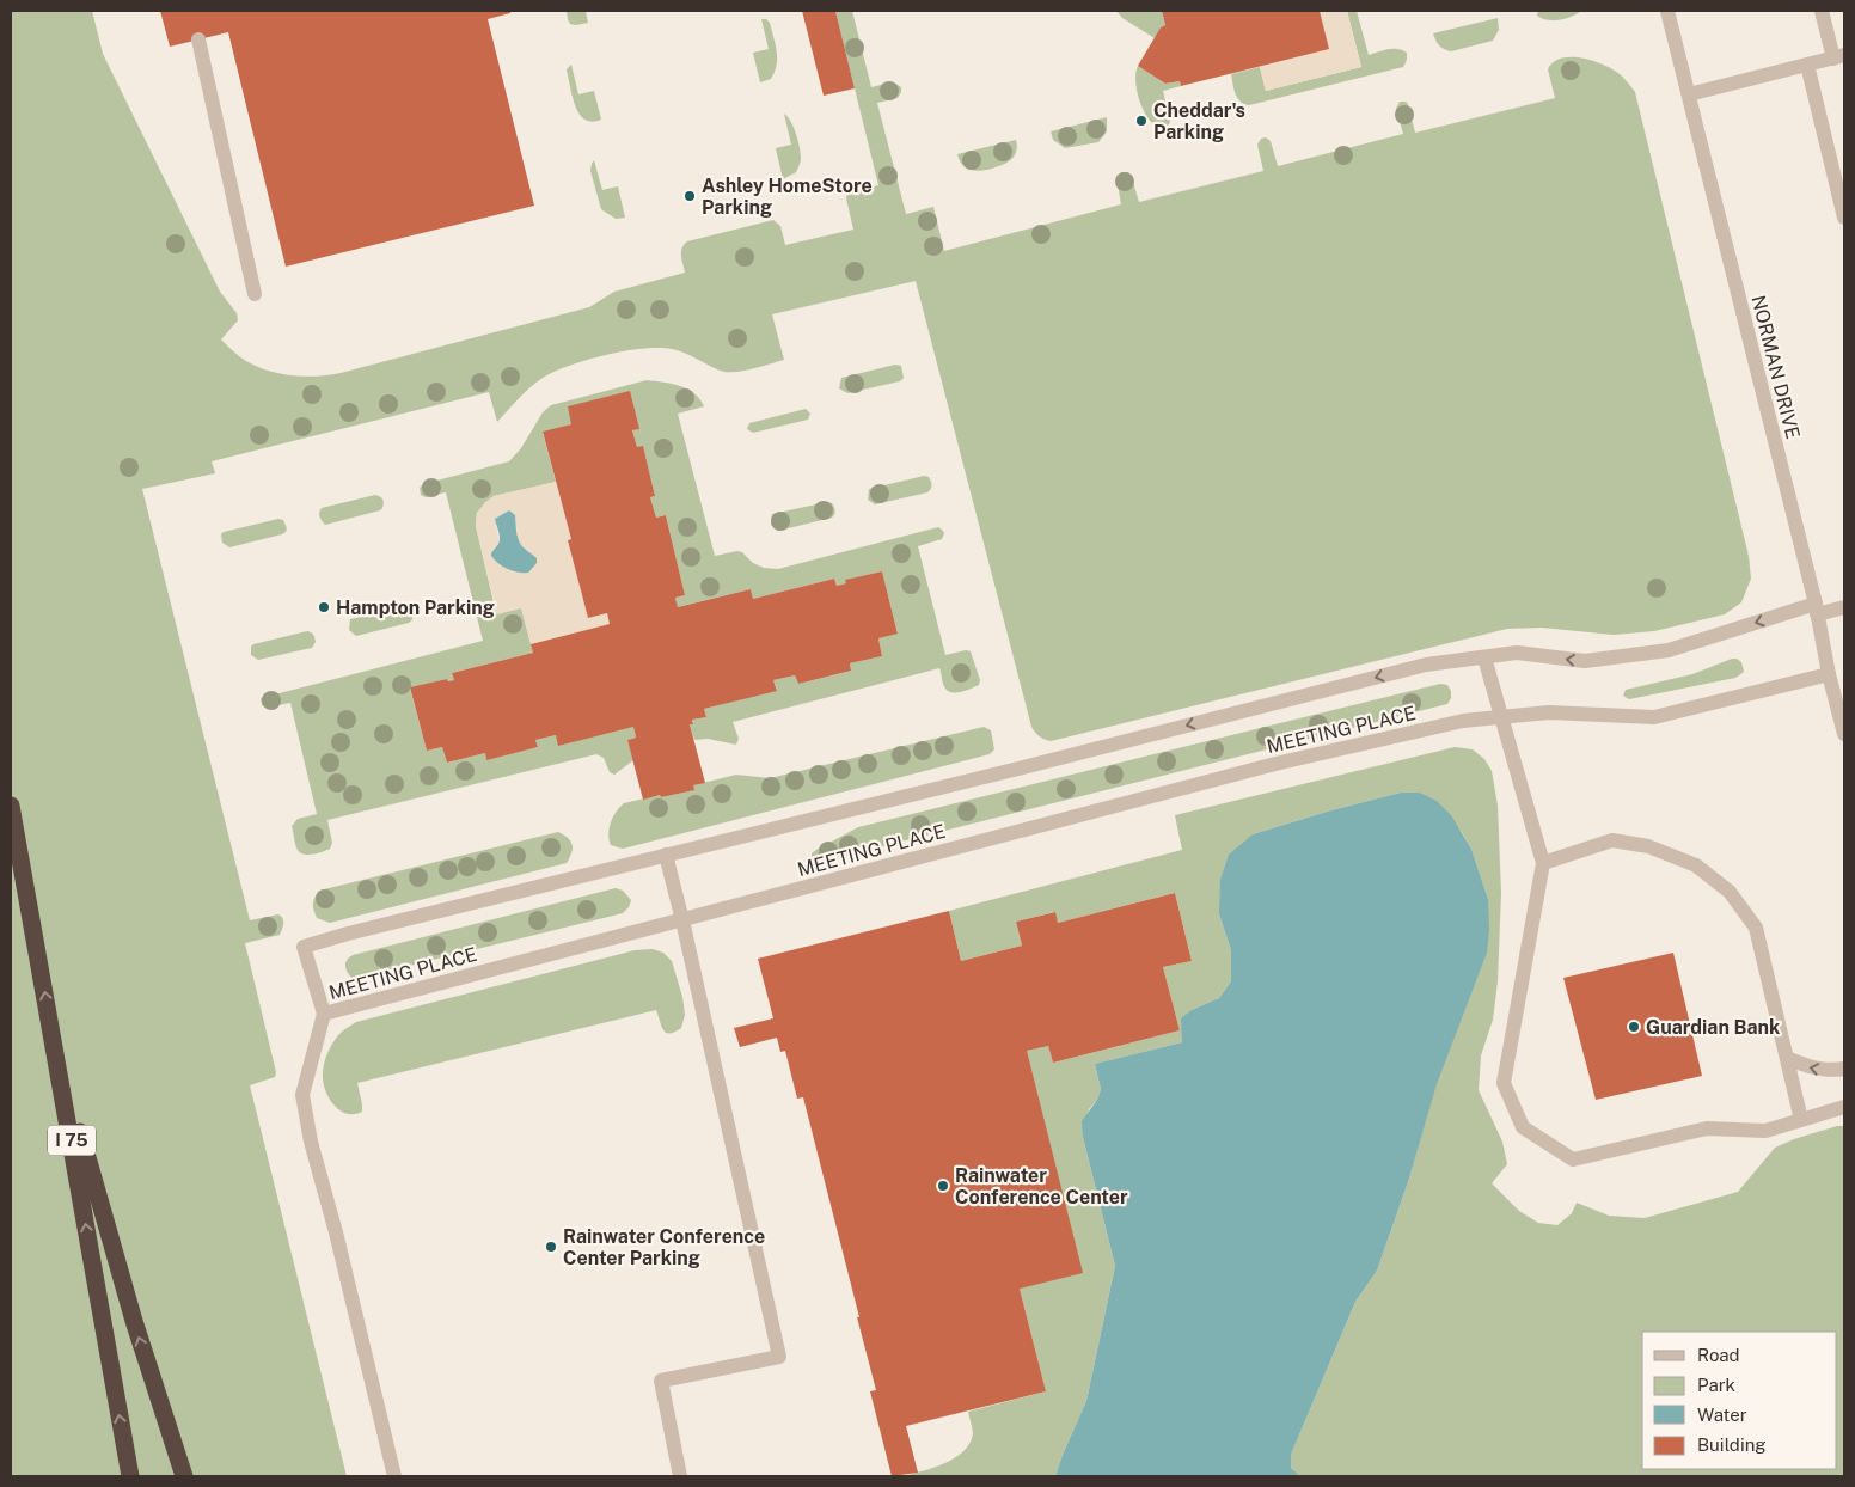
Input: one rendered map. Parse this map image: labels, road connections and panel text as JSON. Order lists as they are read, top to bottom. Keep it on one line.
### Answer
{"streets":{"highway":["I 75"],"street":["NORMAN DRIVE","MEETING PLACE"]},"crossings":[["NORMAN DRIVE","MEETING PLACE"]],"places":["Cheddar's Parking","Ashley HomeStore Parking","Hampton Parking","Guardian Bank","Rainwater Conference Center","Rainwater Conference Center Parking"],"legend":["Road","Park","Water","Building"]}
